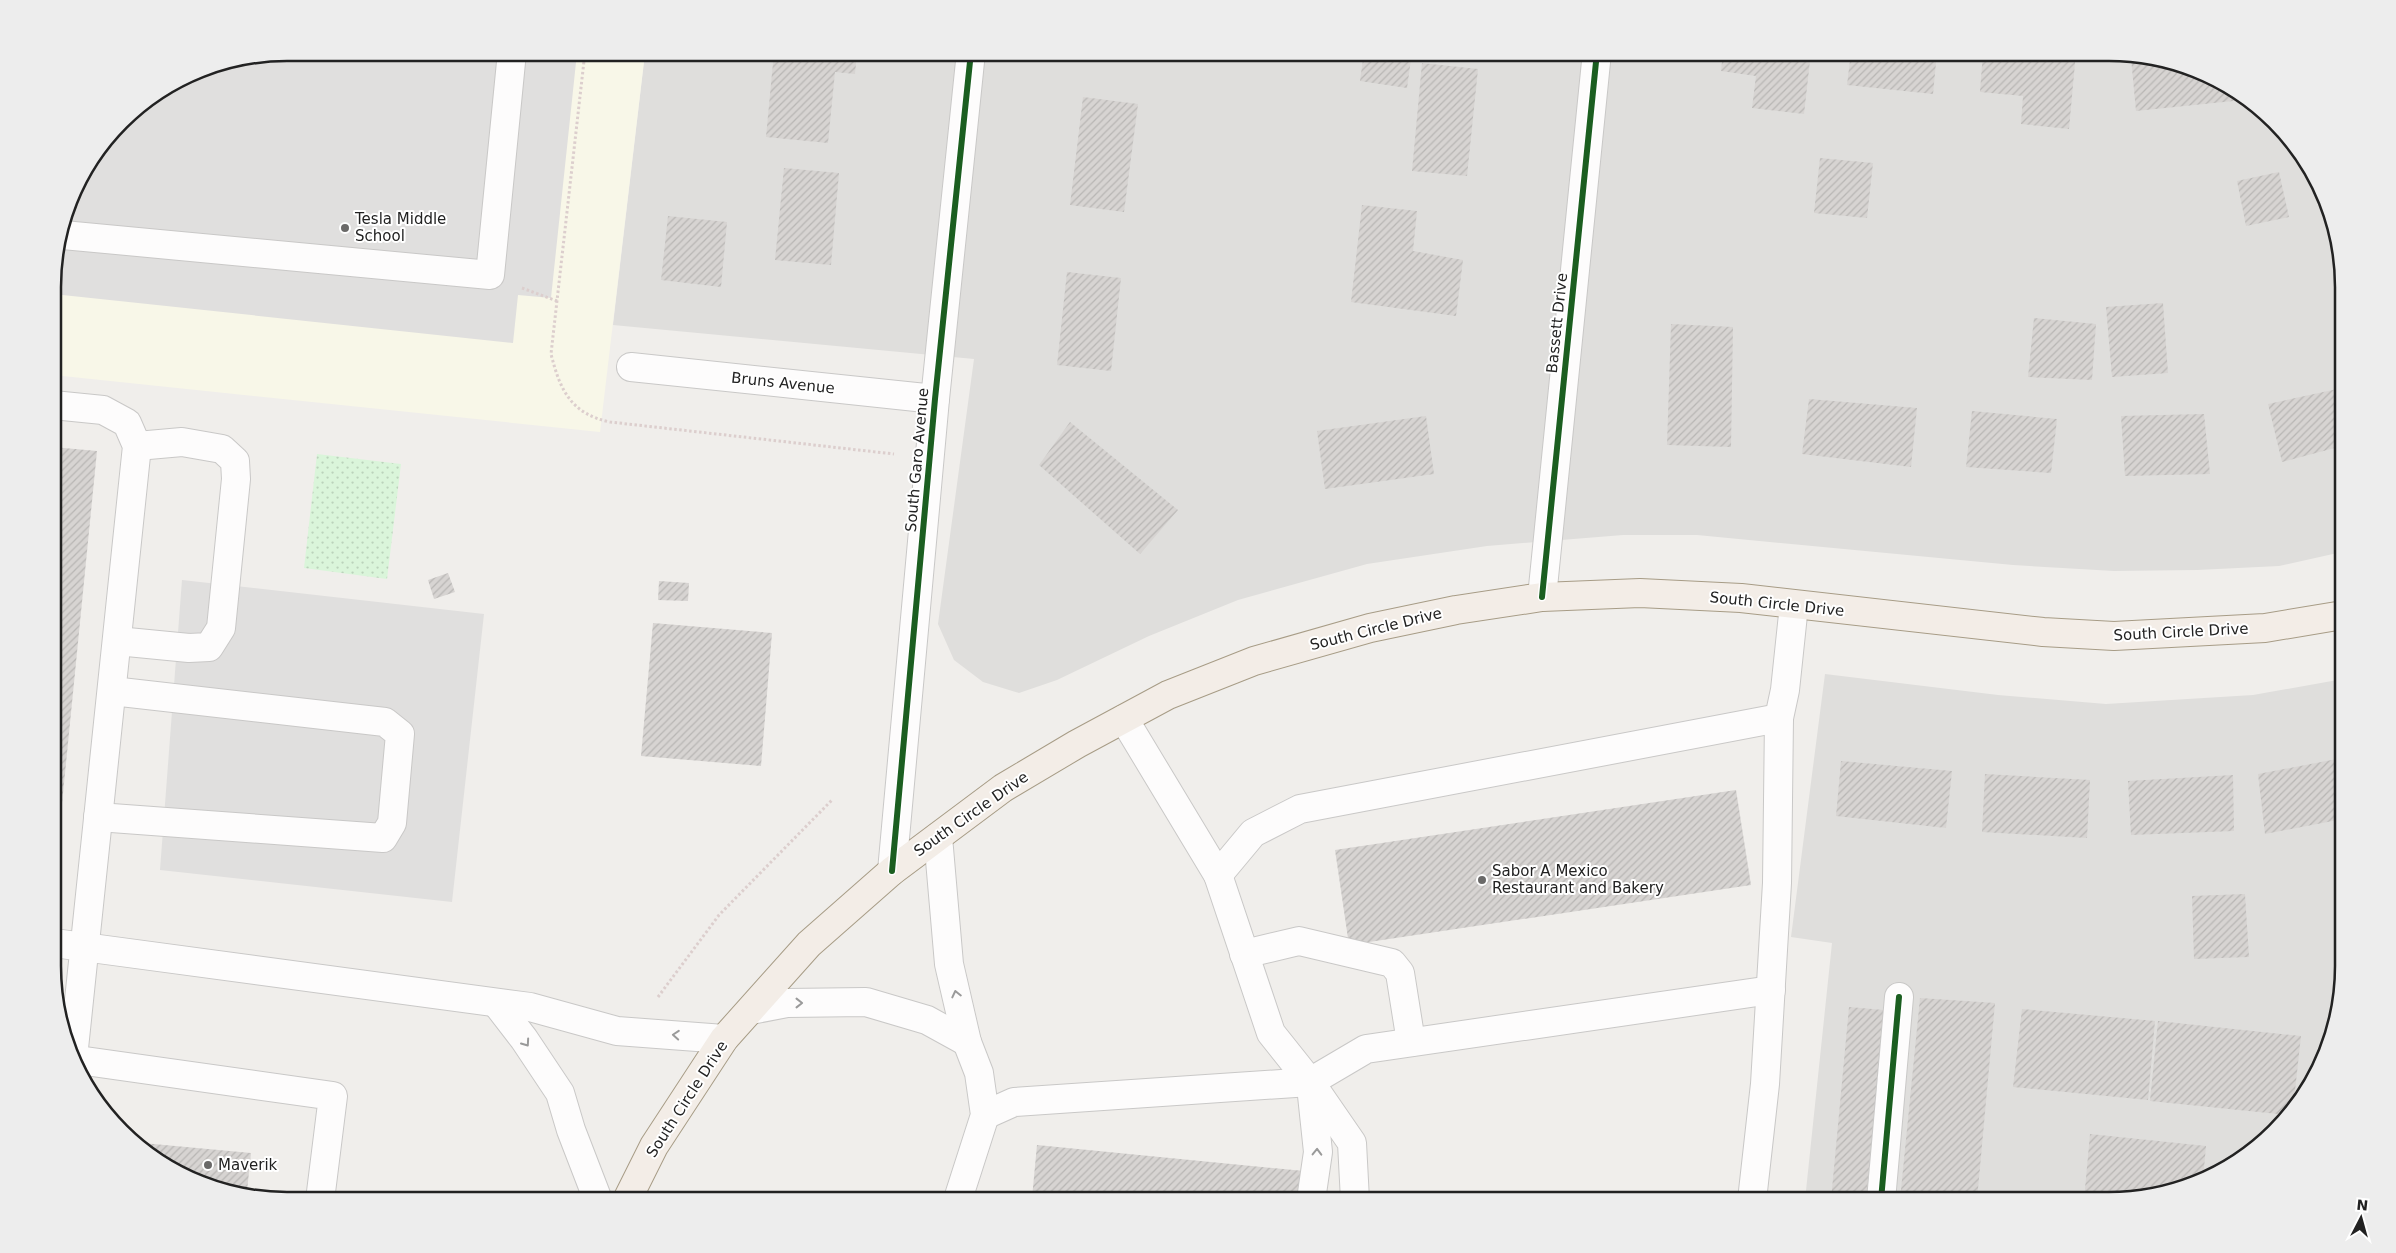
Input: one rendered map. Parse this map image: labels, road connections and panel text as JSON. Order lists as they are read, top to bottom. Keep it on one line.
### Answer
{"streets":{"main road":["South Circle Drive"],"street":["Bassett Drive","Bruns Avenue","South Garo Avenue"]},"crossings":[["Bassett Drive","South Circle Drive"],["Bruns Avenue","South Garo Avenue"],["South Garo Avenue","South Circle Drive"]],"places":["Tesla Middle School","Sabor A Mexico Restaurant and Bakery","Maverik"],"north":"top"}
